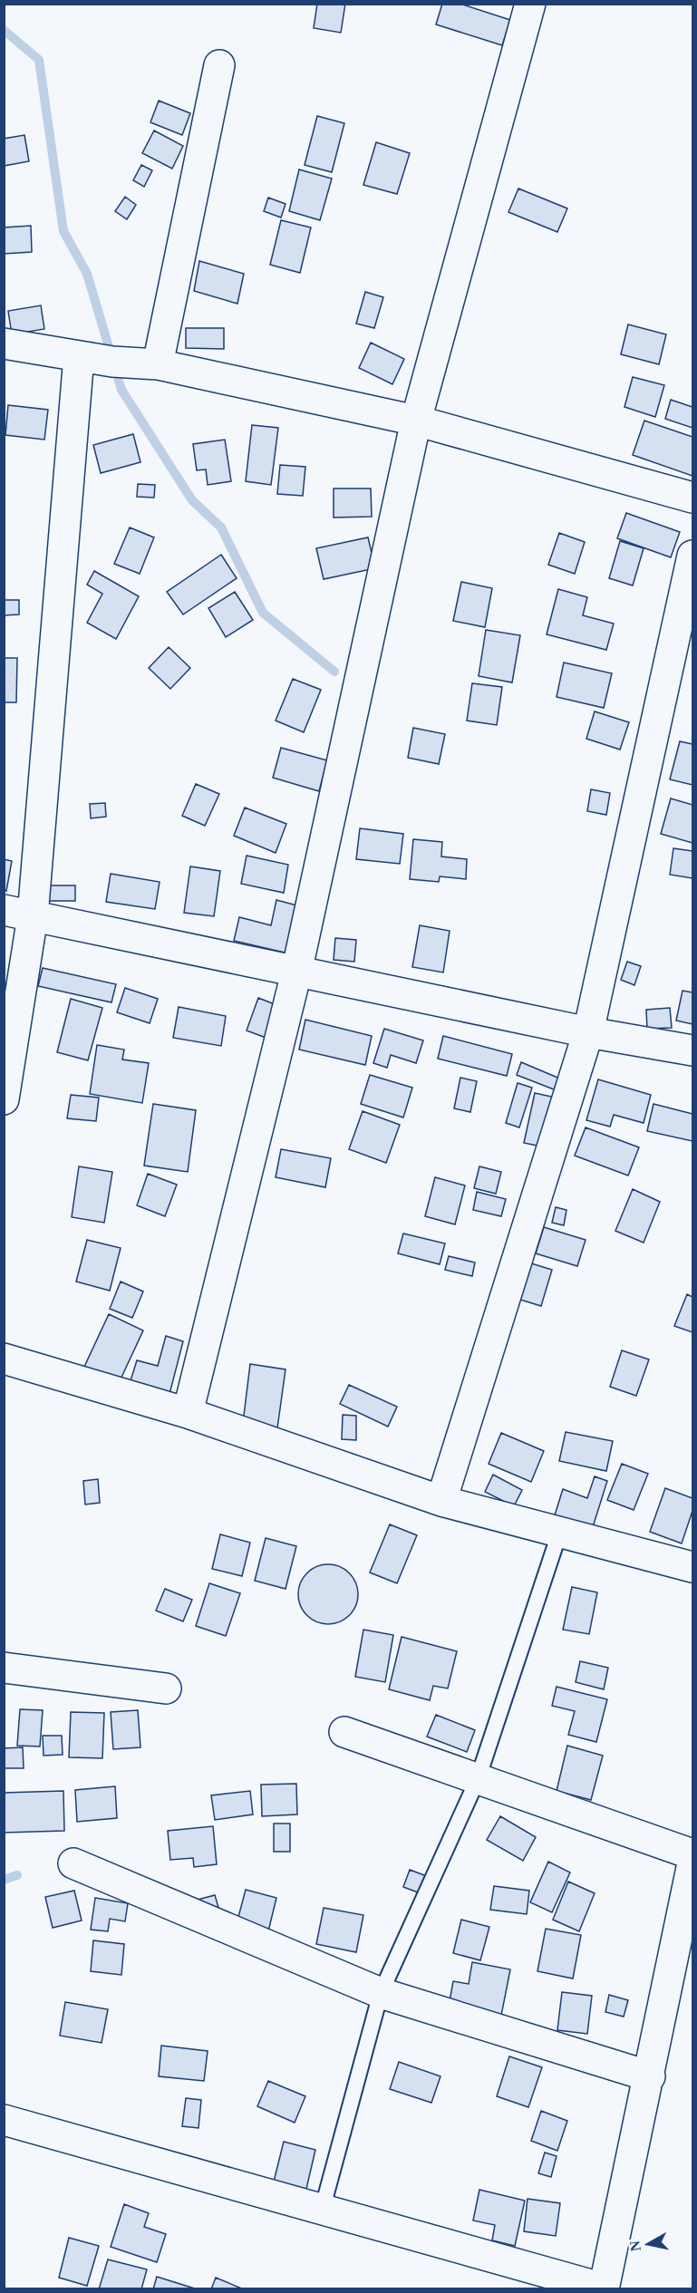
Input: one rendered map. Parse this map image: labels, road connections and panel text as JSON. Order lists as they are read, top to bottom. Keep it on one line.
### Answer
{"north":"left"}
